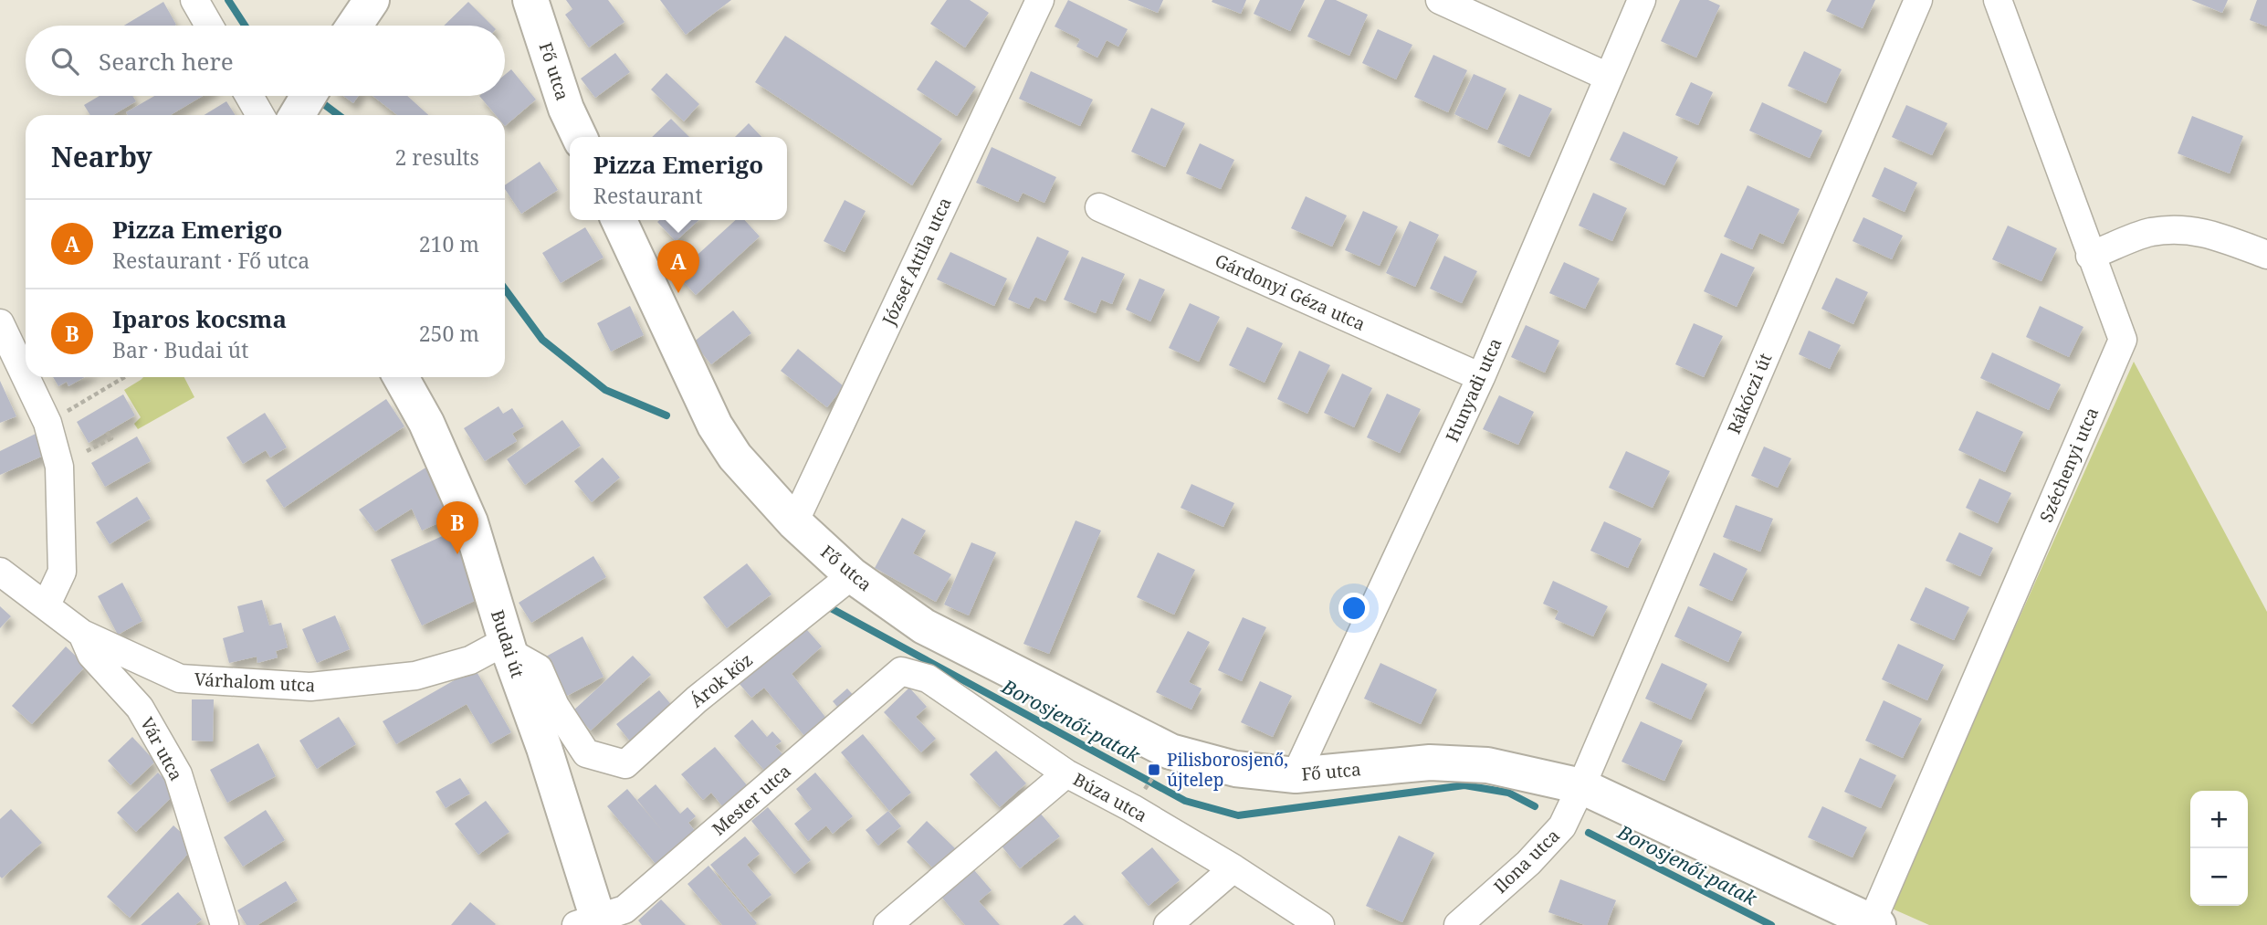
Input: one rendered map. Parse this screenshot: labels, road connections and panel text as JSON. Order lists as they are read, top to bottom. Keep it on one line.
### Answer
{"streets":{"street":["Fő utca","József Attila utca","Gárdonyi Géza utca","Hunyadi utca","Rákóczi út","Széchenyi utca","Budai út","Árok köz","Várhalom utca","Vár utca","Búza utca","Mester utca","Ilona utca"]},"crossings":[["Fő utca","József Attila utca"],["Fő utca","Hunyadi utca"],["Fő utca","Rákóczi út"],["Fő utca","Széchenyi utca"],["Fő utca","Árok köz"],["Fő utca","Ilona utca"],["Gárdonyi Géza utca","Hunyadi utca"],["Rákóczi út","Ilona utca"],["Budai út","Árok köz"],["Budai út","Várhalom utca"],["Budai út","Mester utca"],["Árok köz","Várhalom utca"],["Várhalom utca","Vár utca"],["Búza utca","Mester utca"]],"water":["Borosjenői-patak"],"places":{"transit":["Pilisborosjenő, újtelep"]},"page":{"search":"Search here","heading":["Nearby","2 results"],"popup":["Pizza Emerigo","Restaurant"],"list":[{"mark":"A","name":"Pizza Emerigo","note":"Restaurant · Fő utca","value":"210 m"},{"mark":"B","name":"Iparos kocsma","note":"Bar · Budai út","value":"250 m"}],"pins":["A","B"],"map_buttons":["+","−"]}}
